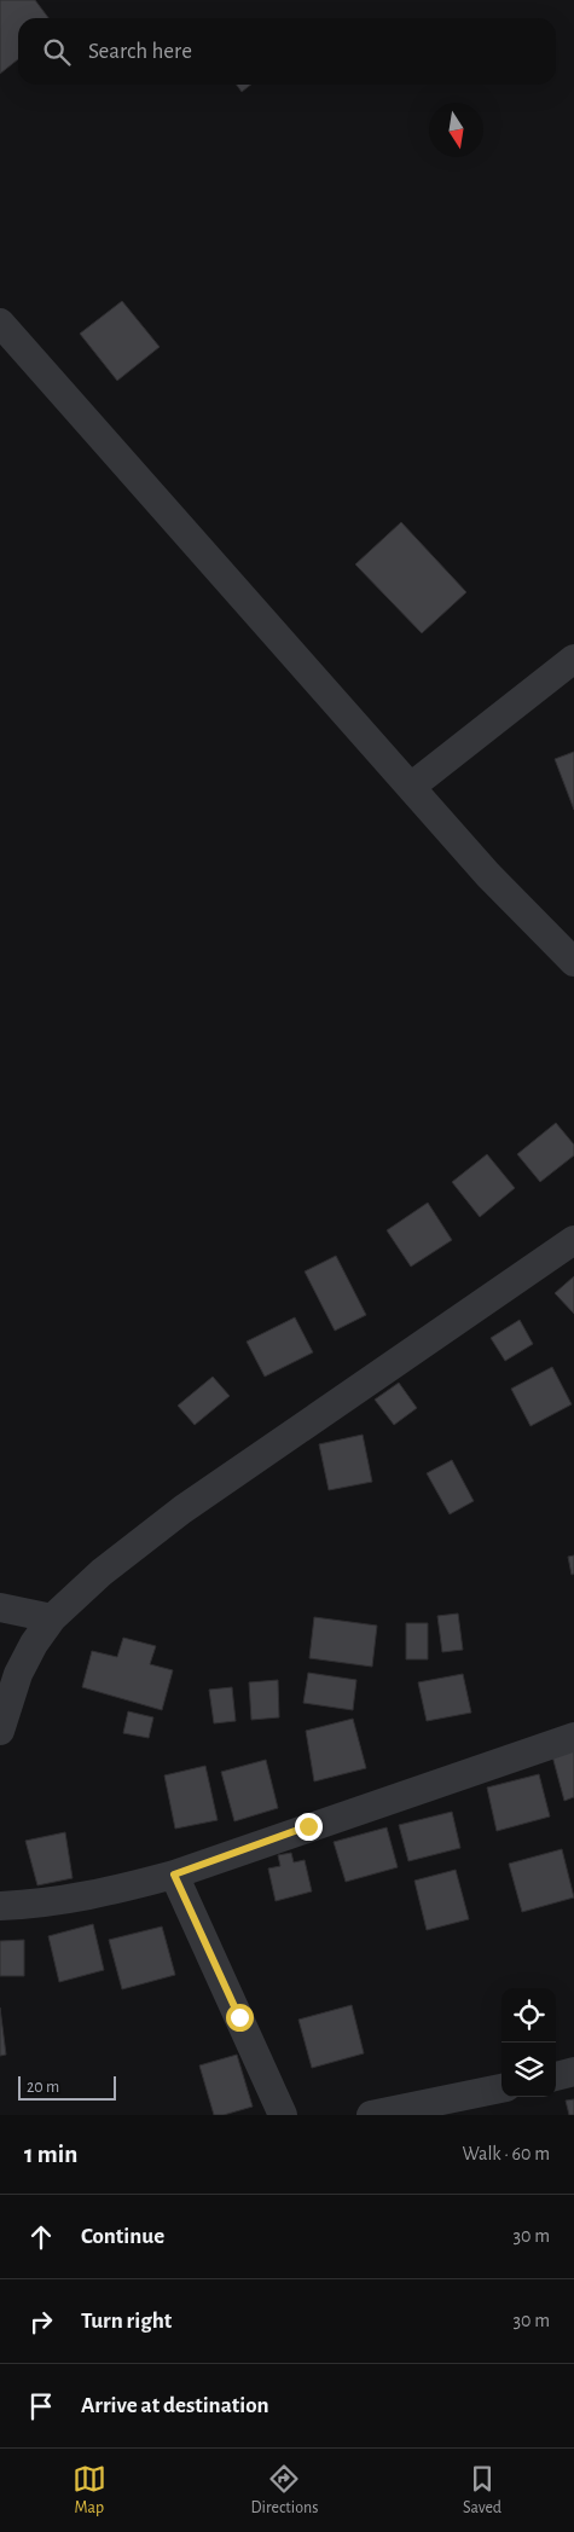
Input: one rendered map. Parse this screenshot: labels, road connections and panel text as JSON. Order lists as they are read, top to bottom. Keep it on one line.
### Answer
{"scale_bar":"20 m","north":"bottom","page":{"search":"Search here","scale":"20 m","heading":["1 min","Walk · 60 m"],"list":[["Continue","30 m"],["Turn right","30 m"],"Arrive at destination"],"nav":["Map","Directions","Saved"]}}
